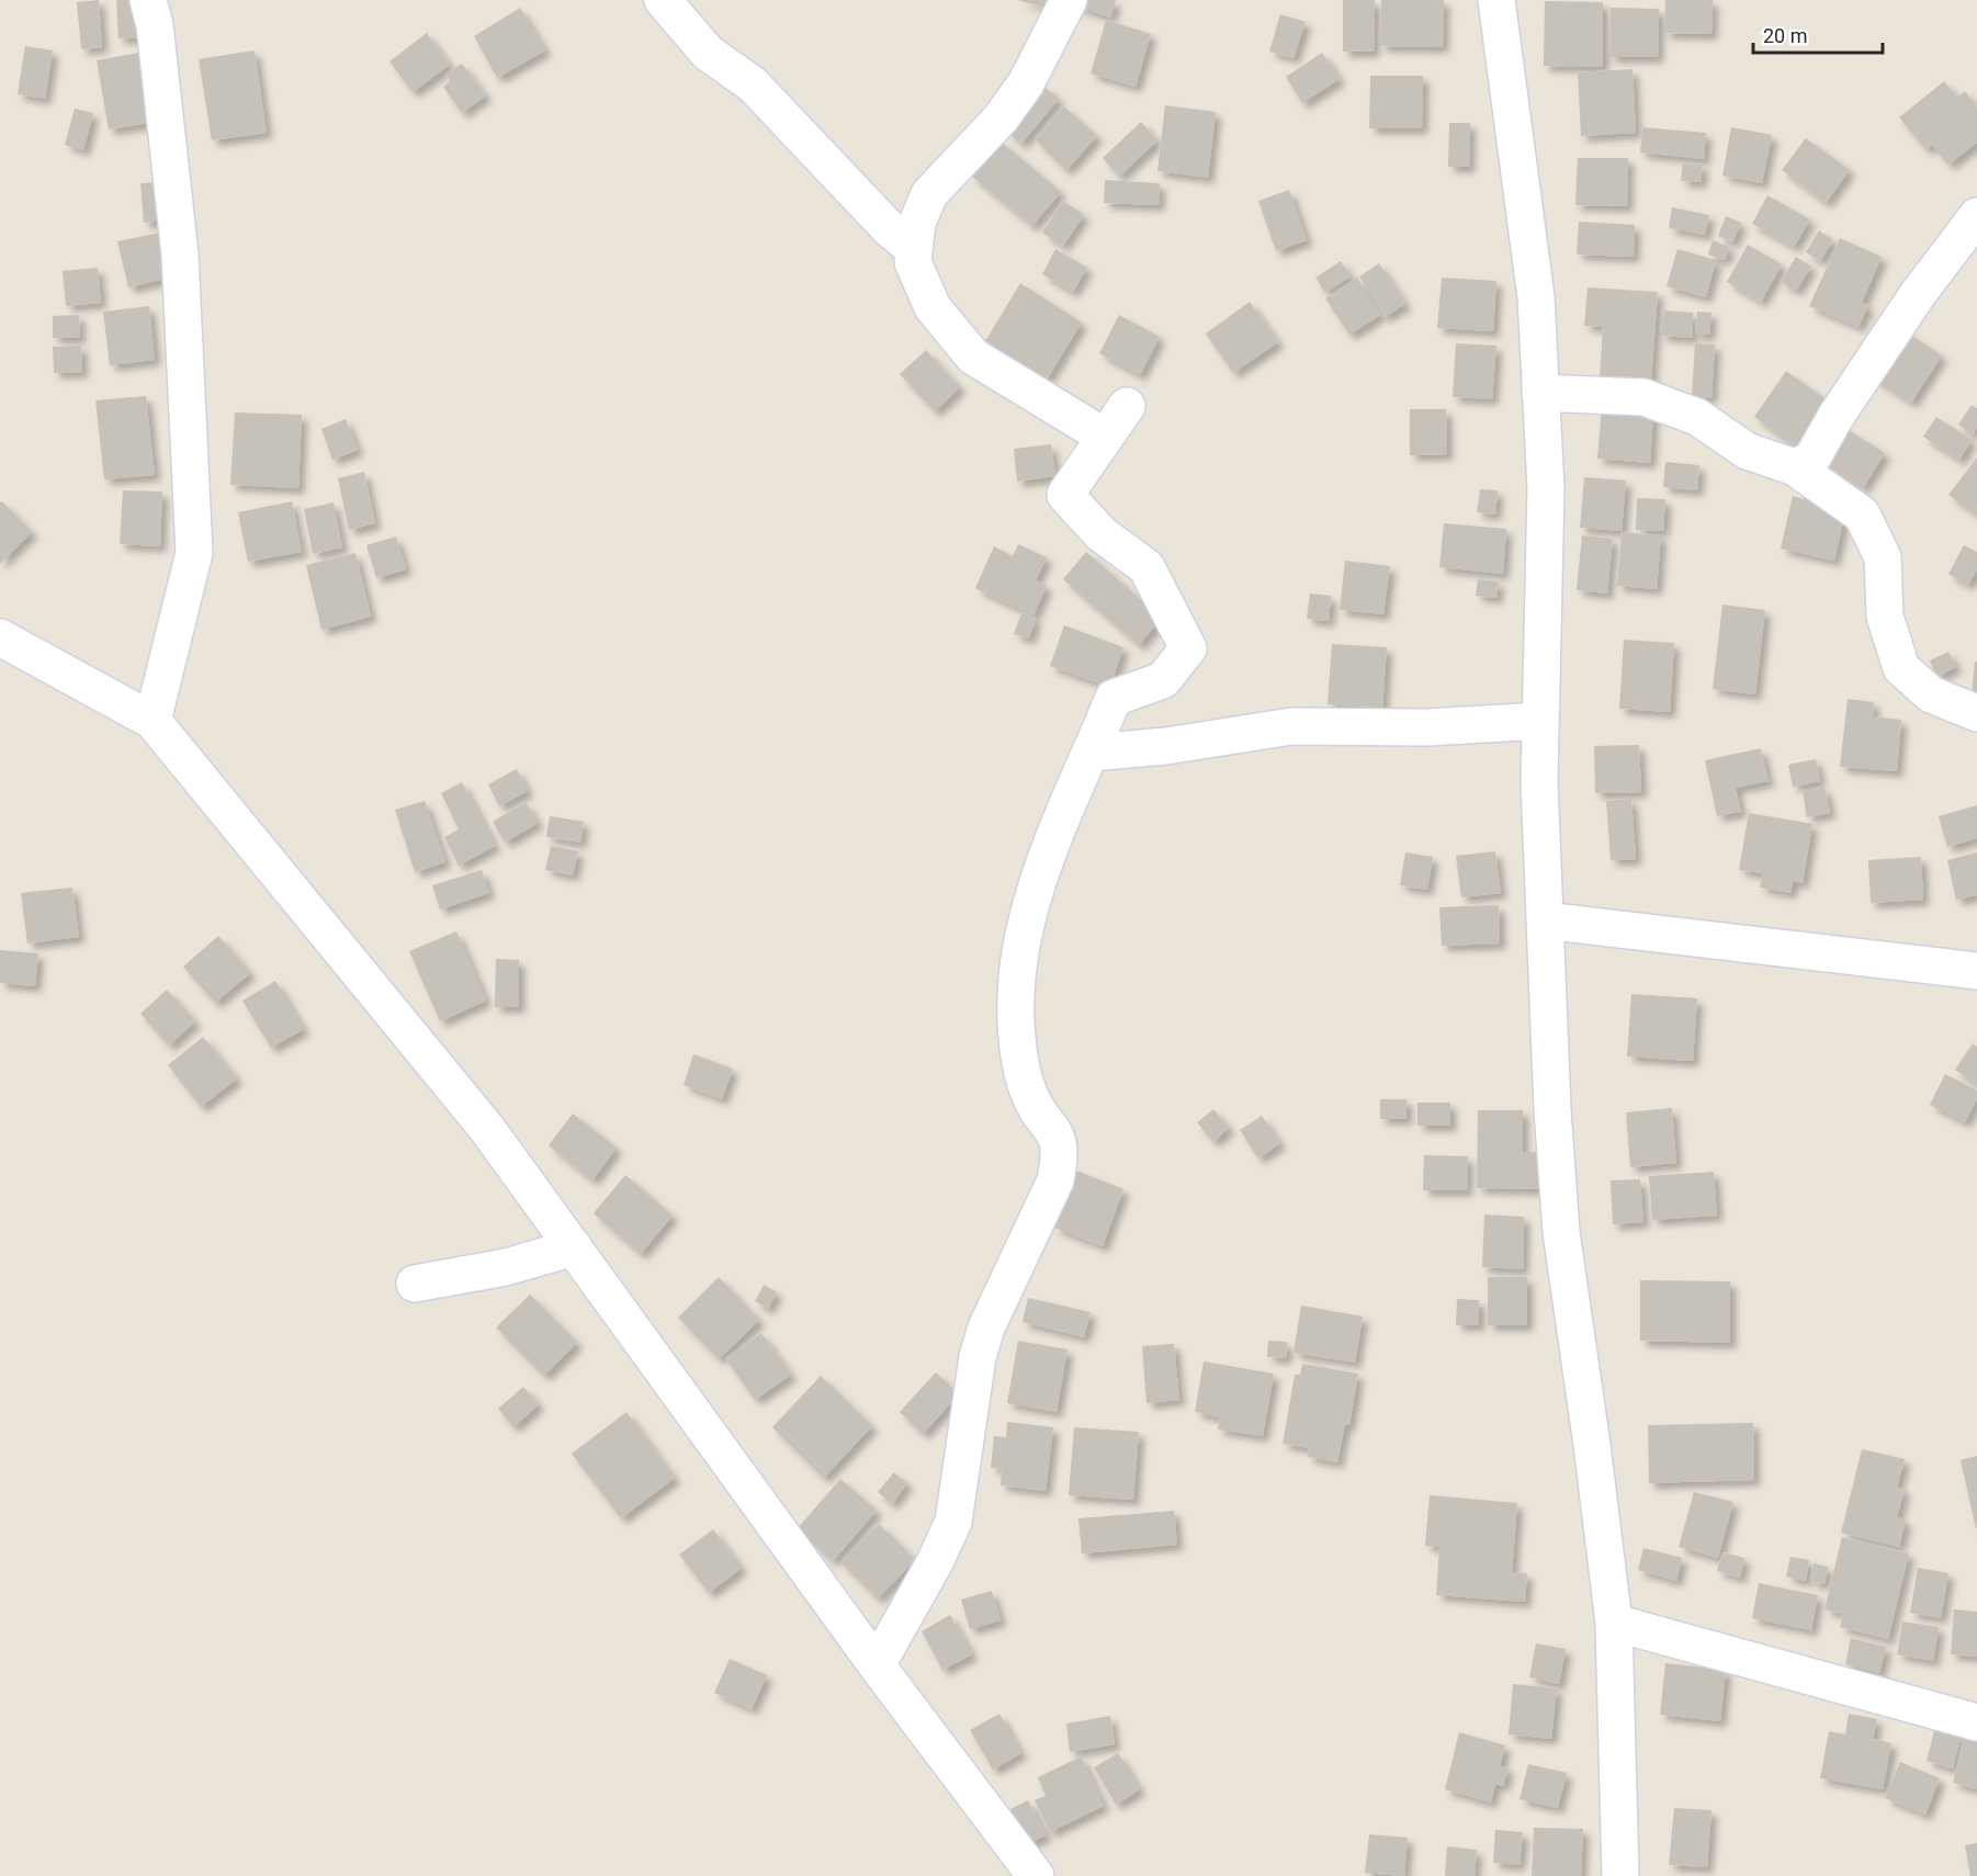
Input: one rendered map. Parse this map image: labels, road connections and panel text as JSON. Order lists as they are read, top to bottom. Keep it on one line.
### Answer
{"scale_bar":"20 m"}
